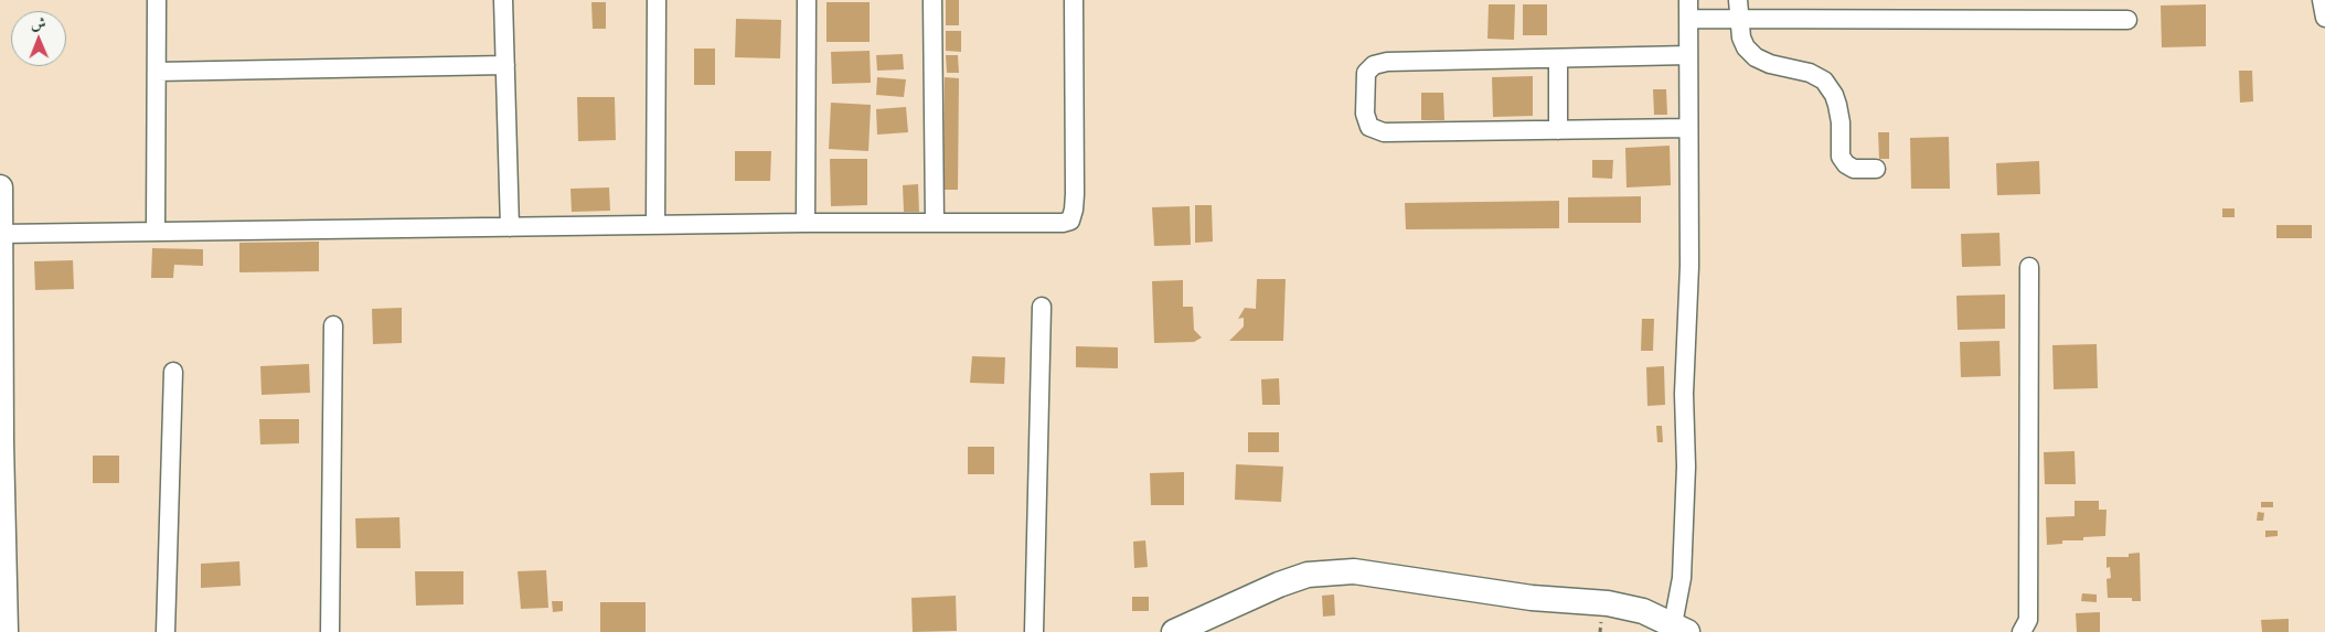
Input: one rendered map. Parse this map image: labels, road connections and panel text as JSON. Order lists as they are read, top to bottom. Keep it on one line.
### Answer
{"north":"top"}
